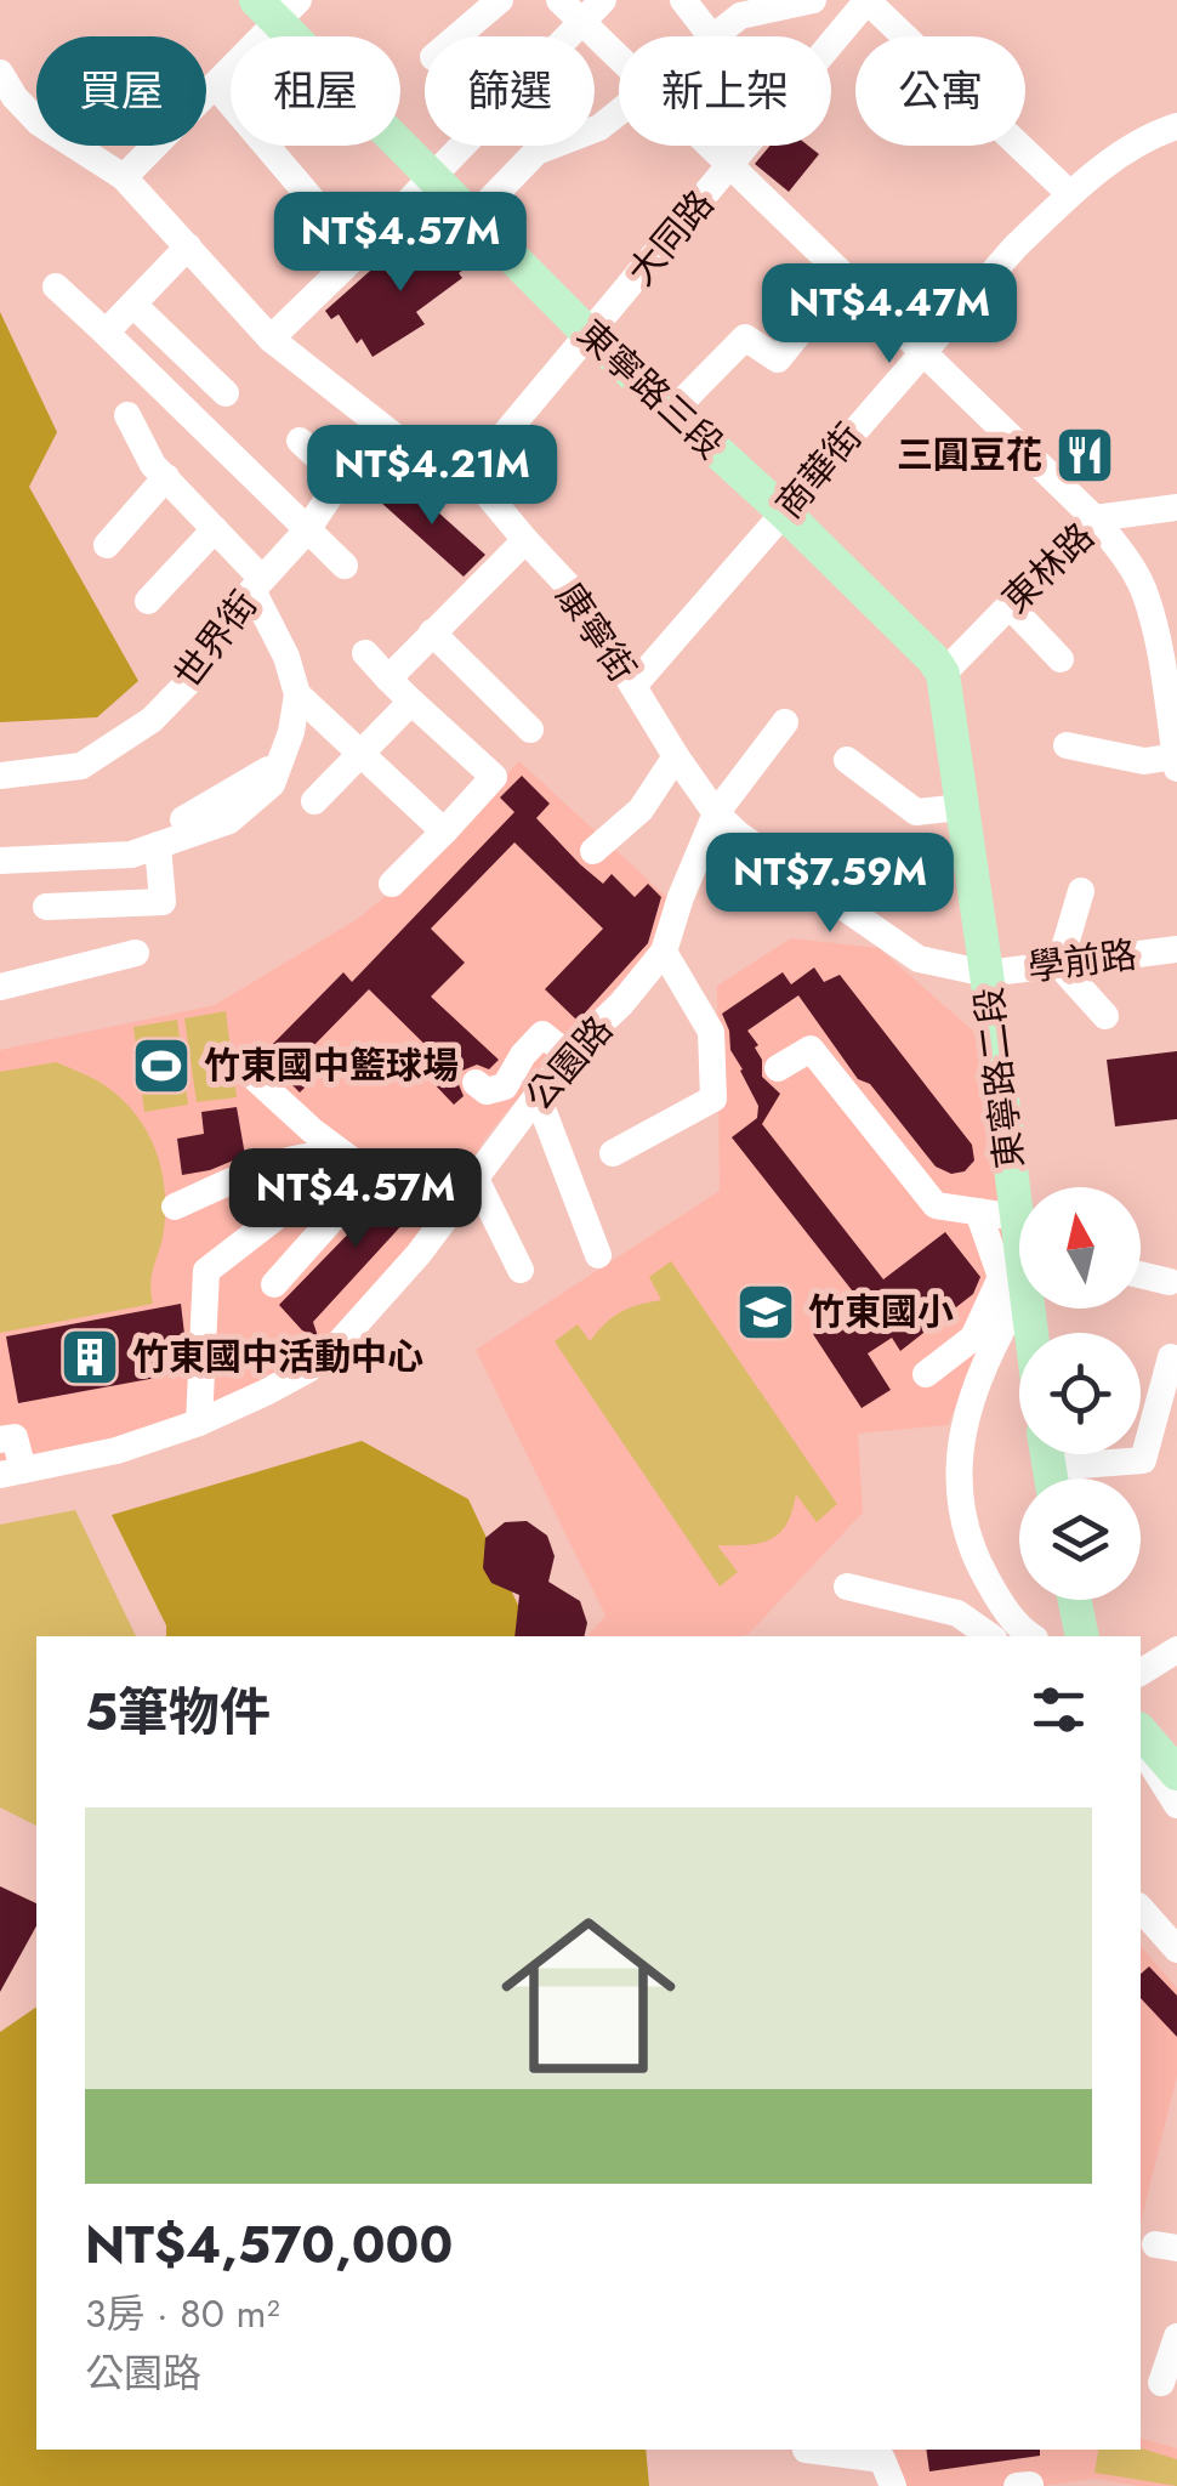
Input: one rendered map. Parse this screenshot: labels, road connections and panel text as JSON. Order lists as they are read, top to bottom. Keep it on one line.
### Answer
{"streets":{"main road":["東寧路三段","東寧路二段"],"street":["大同路","商華街","東林路","康寧街","世界街","學前路","公園路"]},"crossings":[["大同路","東寧路三段"],["大同路","康寧街"],["東寧路三段","商華街"],["東寧路三段","東林路"],["東寧路三段","東寧路二段"],["商華街","康寧街"],["東林路","東寧路二段"],["康寧街","世界街"],["康寧街","學前路"],["康寧街","公園路"],["康寧街","東寧路二段"],["學前路","東寧路二段"]],"places":{"restaurant":["三圓豆花"],"sports":["竹東國中籃球場"],"school or university":["竹東國小"],"building":["竹東國中活動中心"]},"north":"top","page":{"chip":["買屋","租屋","篩選","新上架","公寓"],"price":["NT$4.57M","NT$4.47M","NT$4.21M","NT$7.59M","NT$4.57M"],"heading":"5筆物件","list":[{"name":"NT$4,570,000","note":"3房 · 80 m² · 公園路"}]}}
